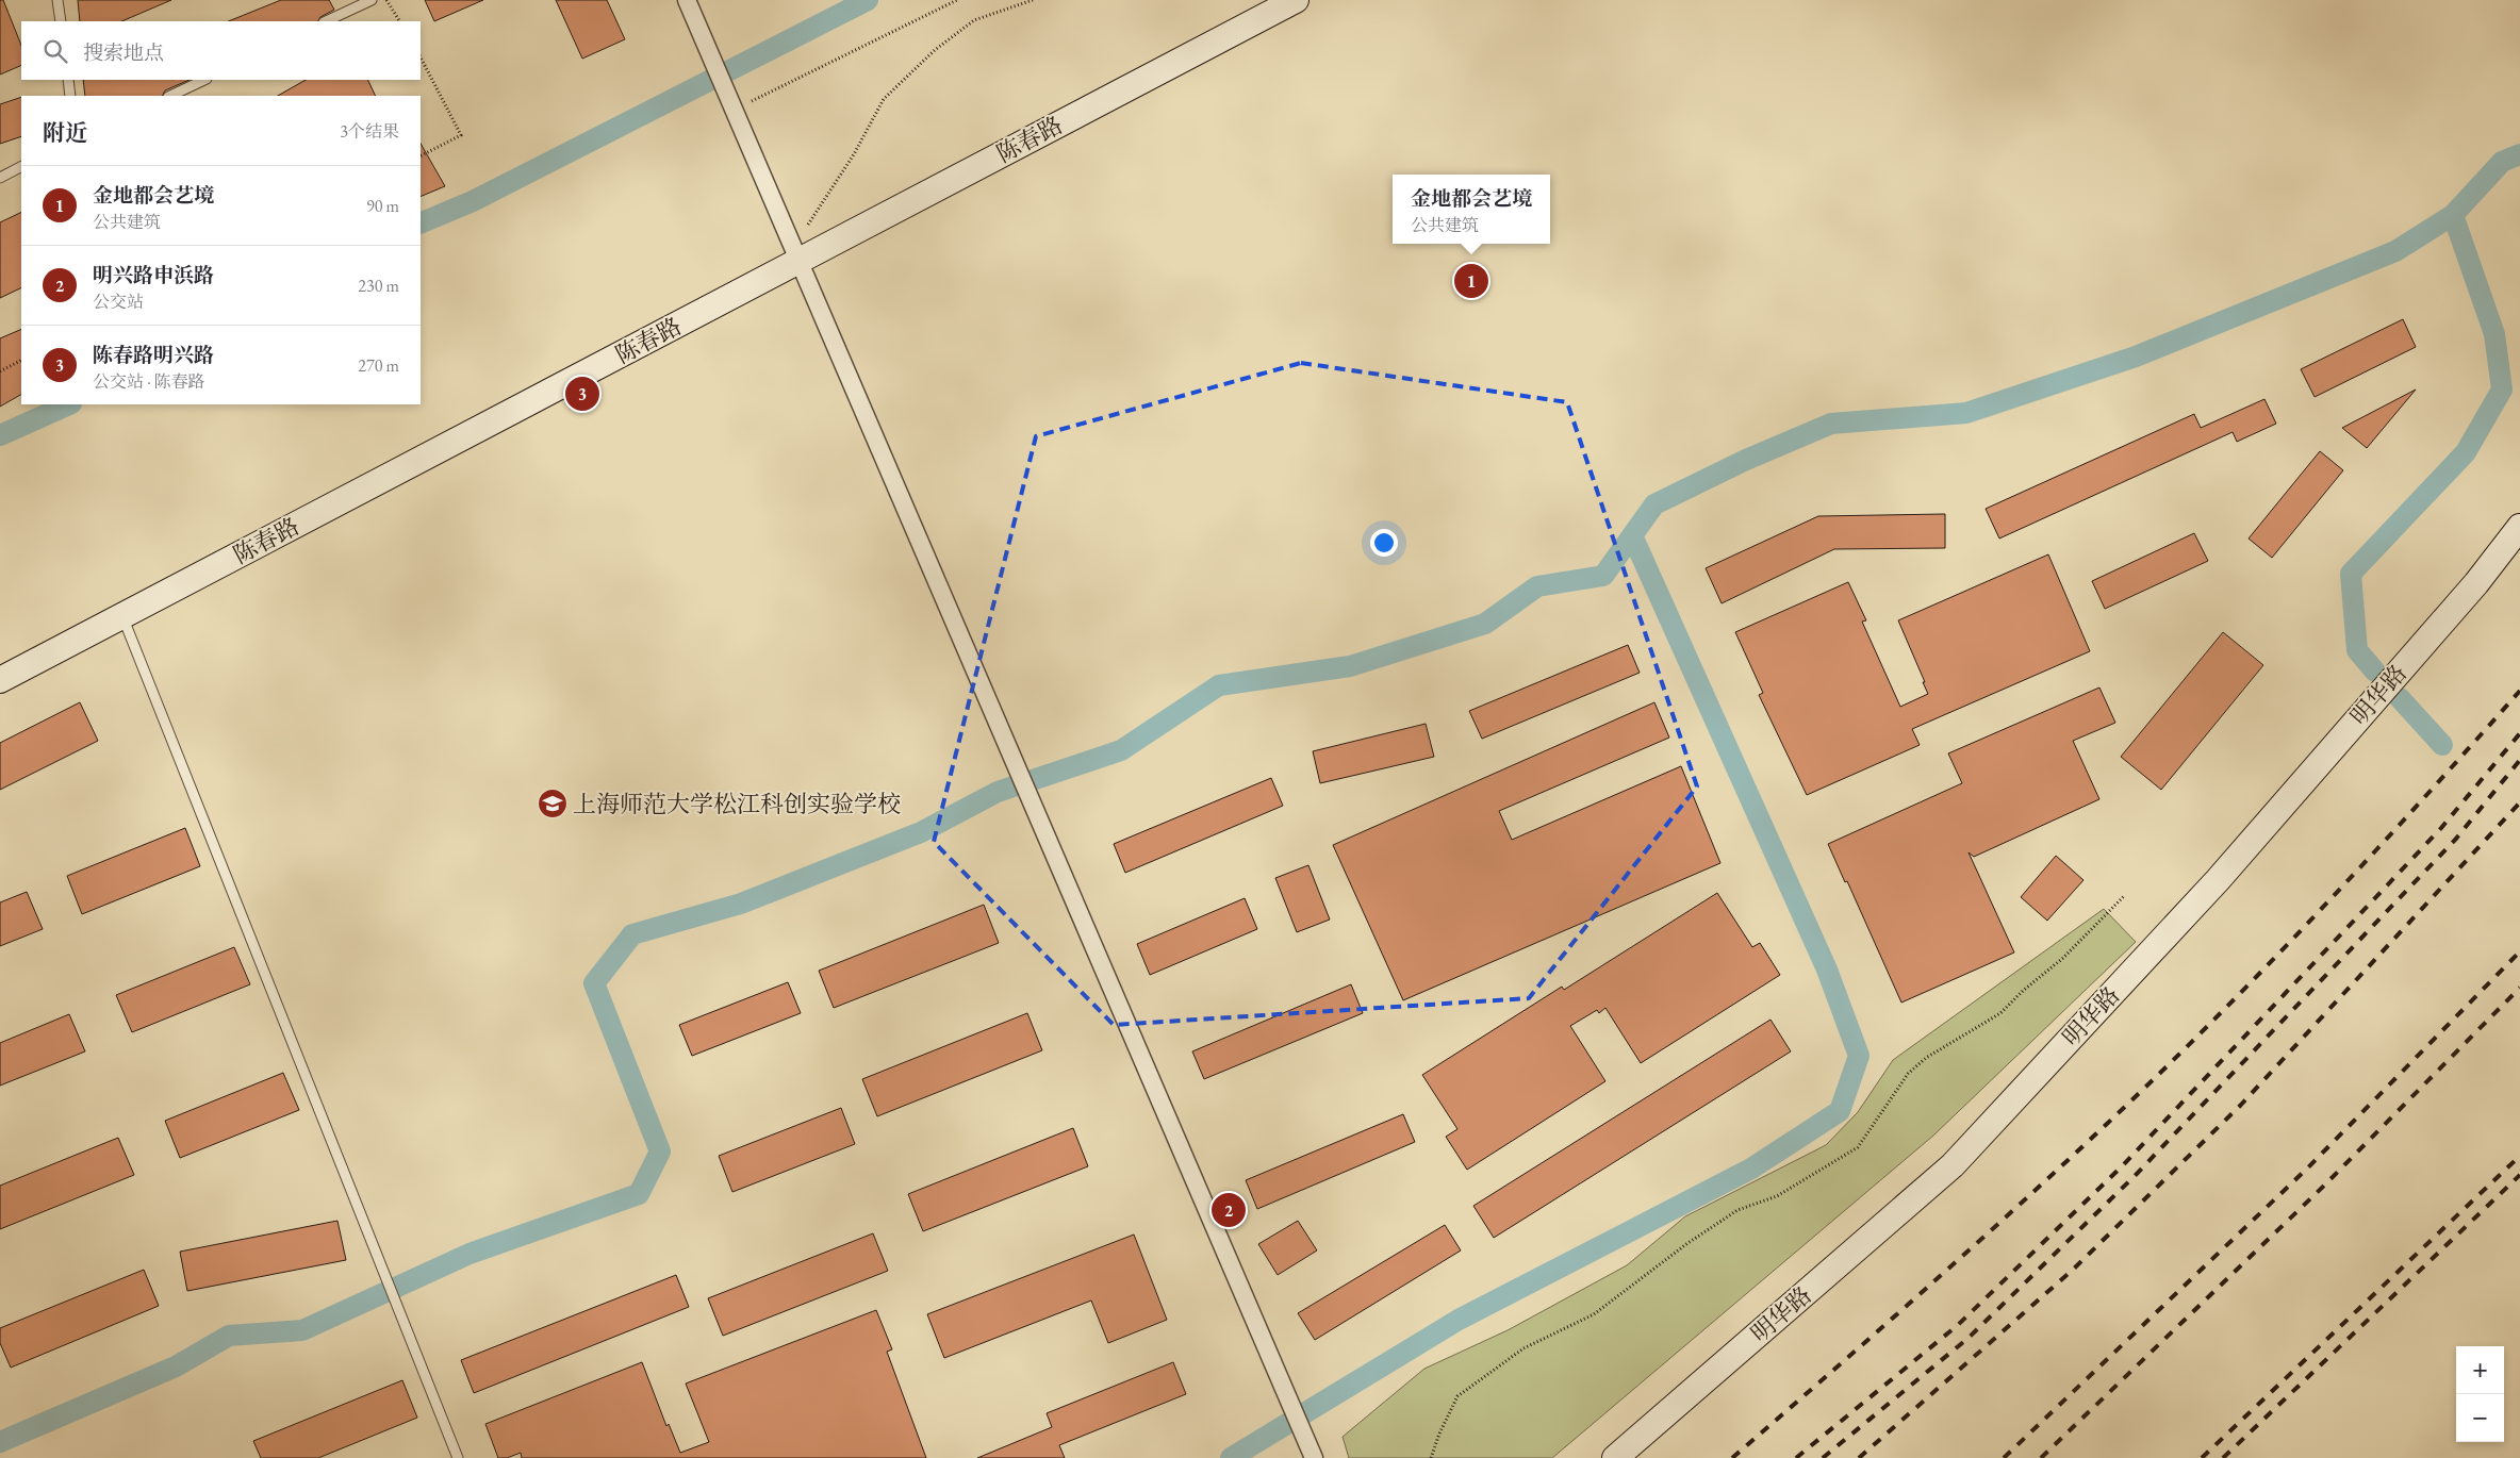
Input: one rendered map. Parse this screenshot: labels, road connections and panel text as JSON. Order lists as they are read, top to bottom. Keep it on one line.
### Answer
{"streets":{"street":["陈春路","明华路"]},"places":{"school or university":["上海师范大学松江科创实验学校"]},"page":{"search":"搜索地点","heading":["附近","3个结果"],"list":[{"mark":"1","name":"金地都会艺境","note":"公共建筑","value":"90 m"},{"mark":"2","name":"明兴路申浜路","note":"公交站","value":"230 m"},{"mark":"3","name":"陈春路明兴路","note":"公交站 · 陈春路","value":"270 m"}],"popup":["金地都会艺境","公共建筑"],"pins":["1","3","2"],"map_buttons":["+","−"]}}
